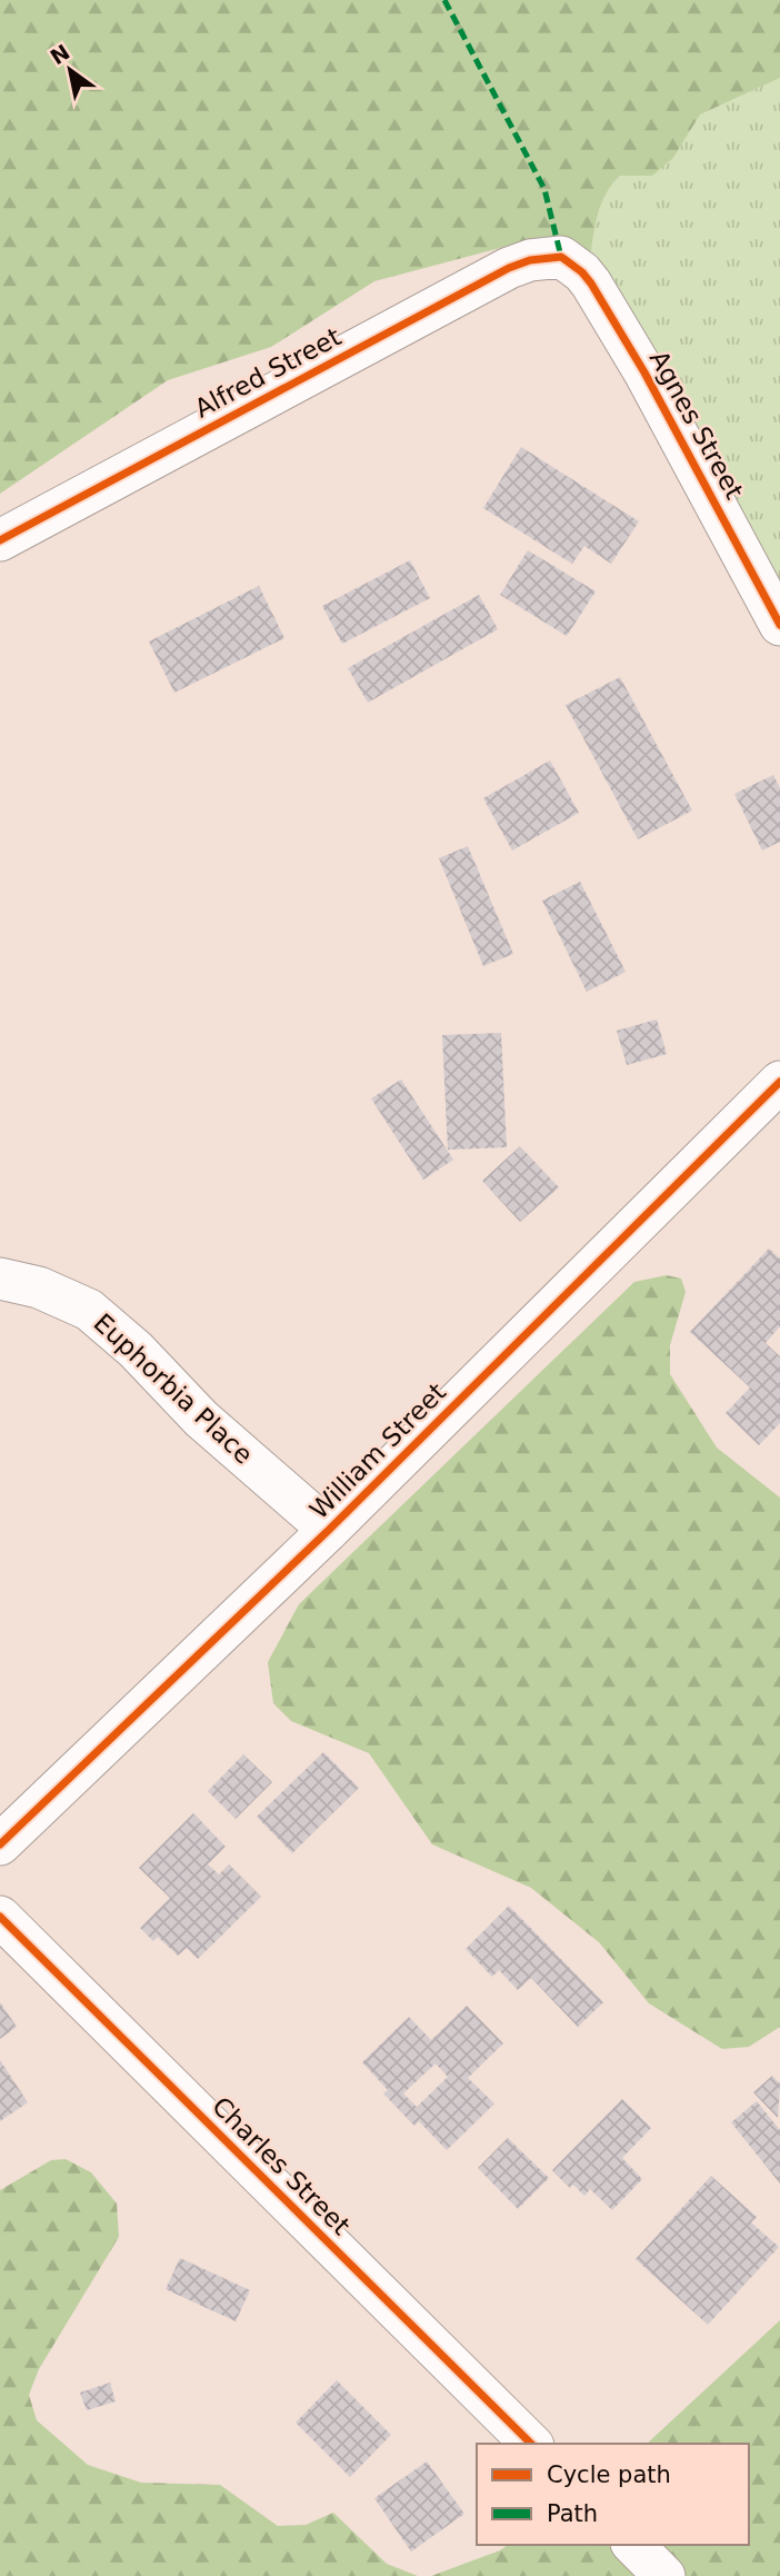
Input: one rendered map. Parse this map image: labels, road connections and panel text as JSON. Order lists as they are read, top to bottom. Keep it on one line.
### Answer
{"streets":{"street":["Alfred Street","Agnes Street","Euphorbia Place","William Street","Charles Street"]},"crossings":[["Alfred Street","Agnes Street"],["Euphorbia Place","William Street"]],"legend":["Cycle path","Path"],"north":"top left"}
